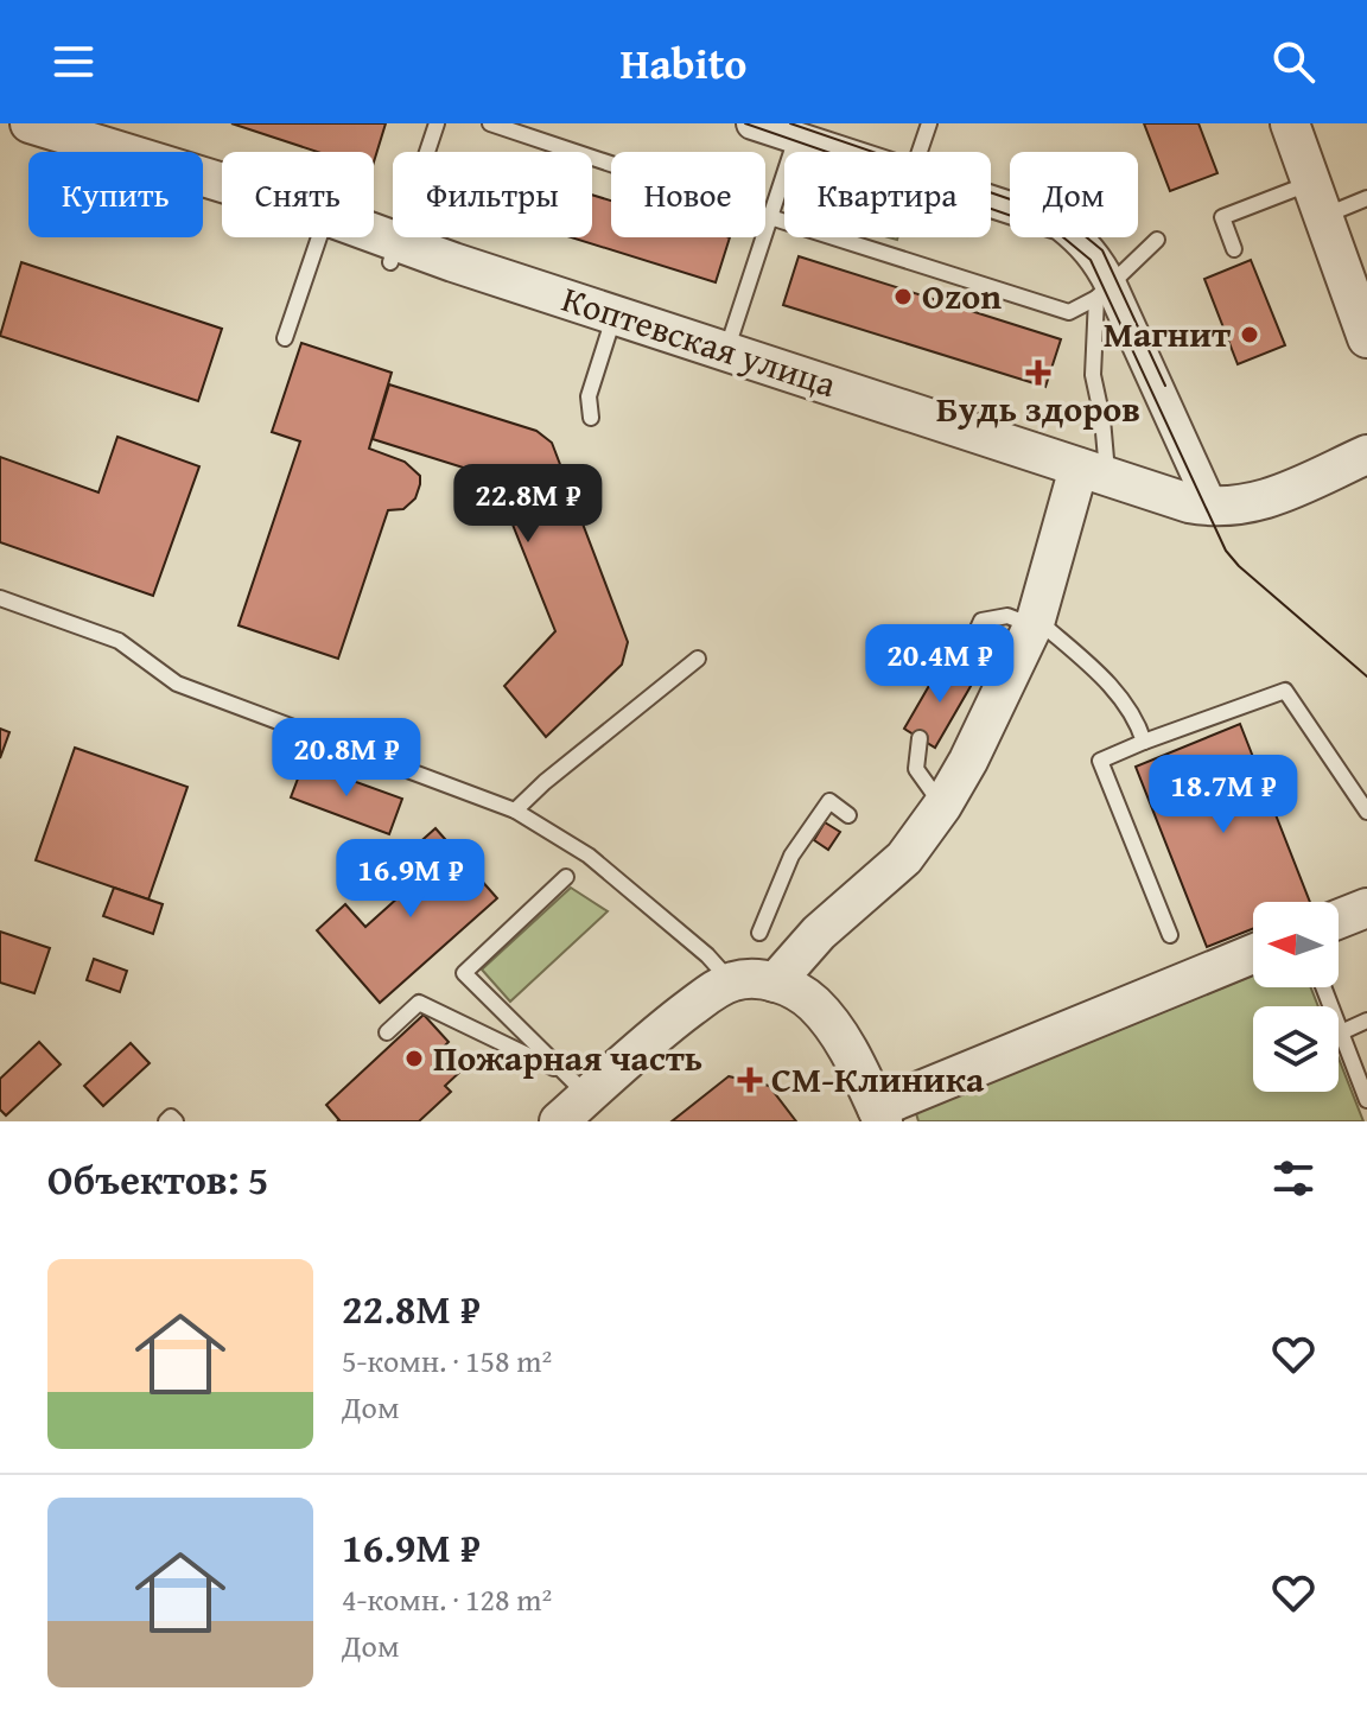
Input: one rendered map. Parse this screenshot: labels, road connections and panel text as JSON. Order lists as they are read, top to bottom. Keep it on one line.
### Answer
{"streets":{"street":["Коптевская улица"]},"places":{"other":["Ozon","Магнит","Пожарная часть"],"health":["Будь здоров","СМ-Клиника"]},"north":"left","page":{"header":"Habito","chip":["Купить","Снять","Фильтры","Новое","Квартира","Дом"],"price":["22.8M ₽","20.4M ₽","20.8M ₽","18.7M ₽","16.9M ₽"],"heading":"Объектов: 5","list":[{"name":"22.8M ₽","note":"5-комн. · 158 m² · Дом"},{"name":"16.9M ₽","note":"4-комн. · 128 m² · Дом"}]}}
